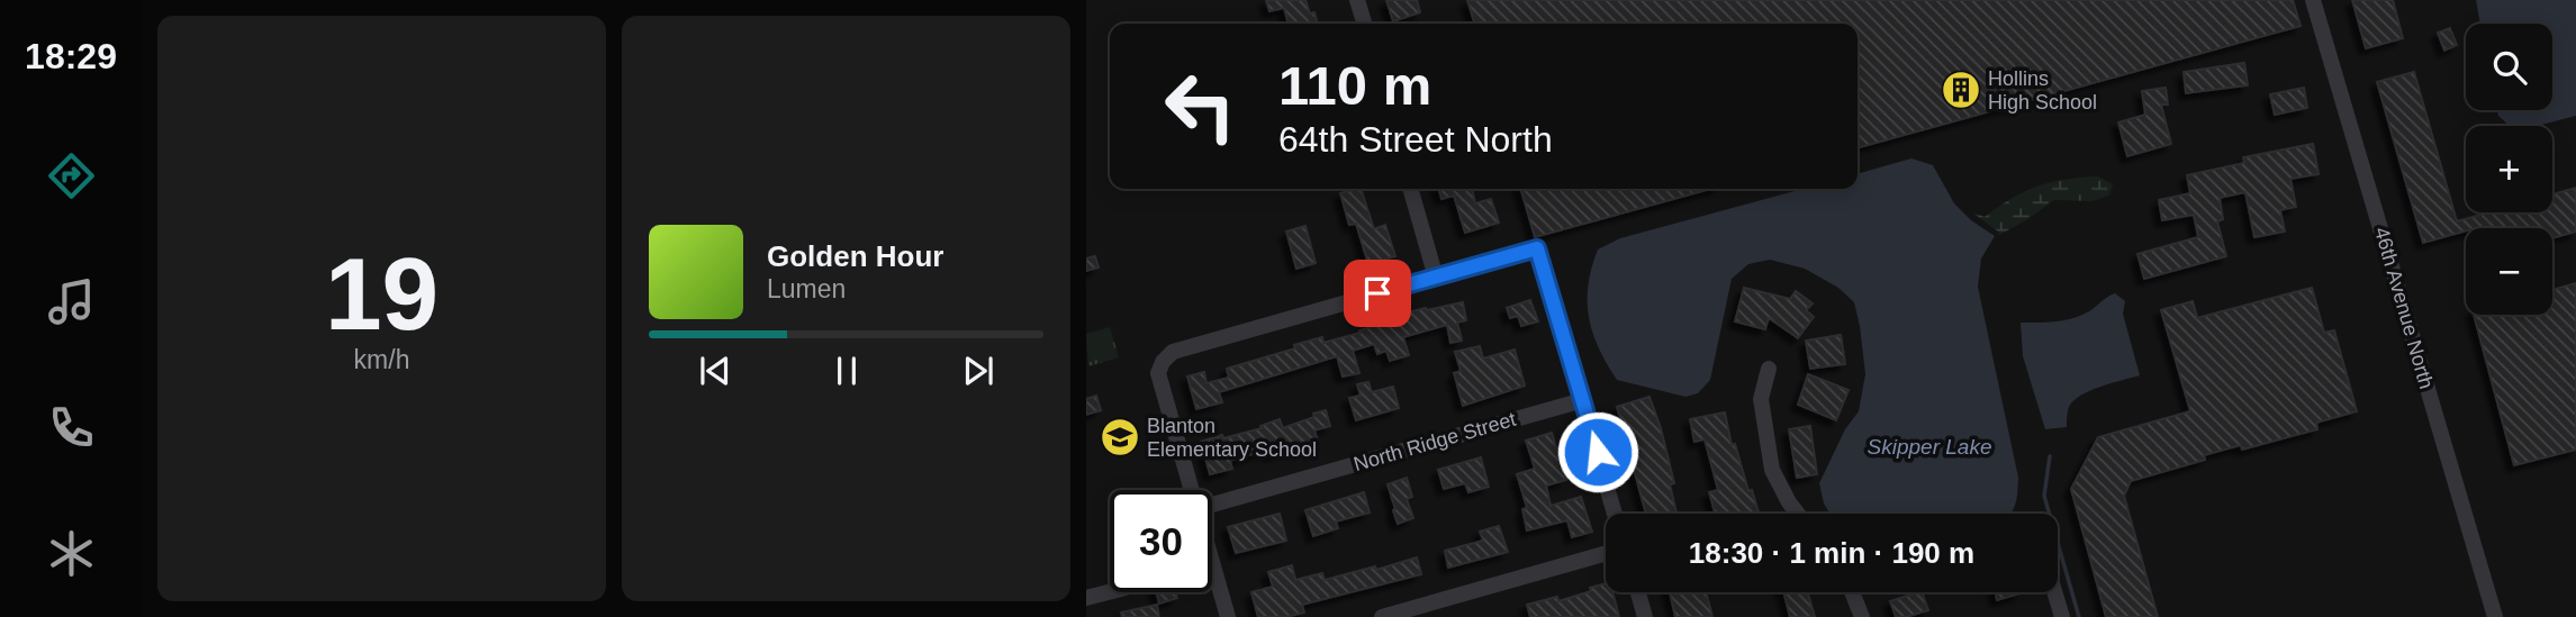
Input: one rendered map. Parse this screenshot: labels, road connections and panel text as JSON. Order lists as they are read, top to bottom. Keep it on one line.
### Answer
{"streets":{"street":["46th Avenue North","North Ridge Street"]},"water":["Skipper Lake"],"places":{"building":["Hollins High School"],"school or university":["Blanton Elementary School"]},"page":{"tabs":"18:29","tile":["19","km/h"],"map_buttons":["+","−"],"turn":["110 m","64th Street North"],"song":["Golden Hour","Lumen"],"limit":"30","trip":"18:30 · 1 min · 190 m"}}
